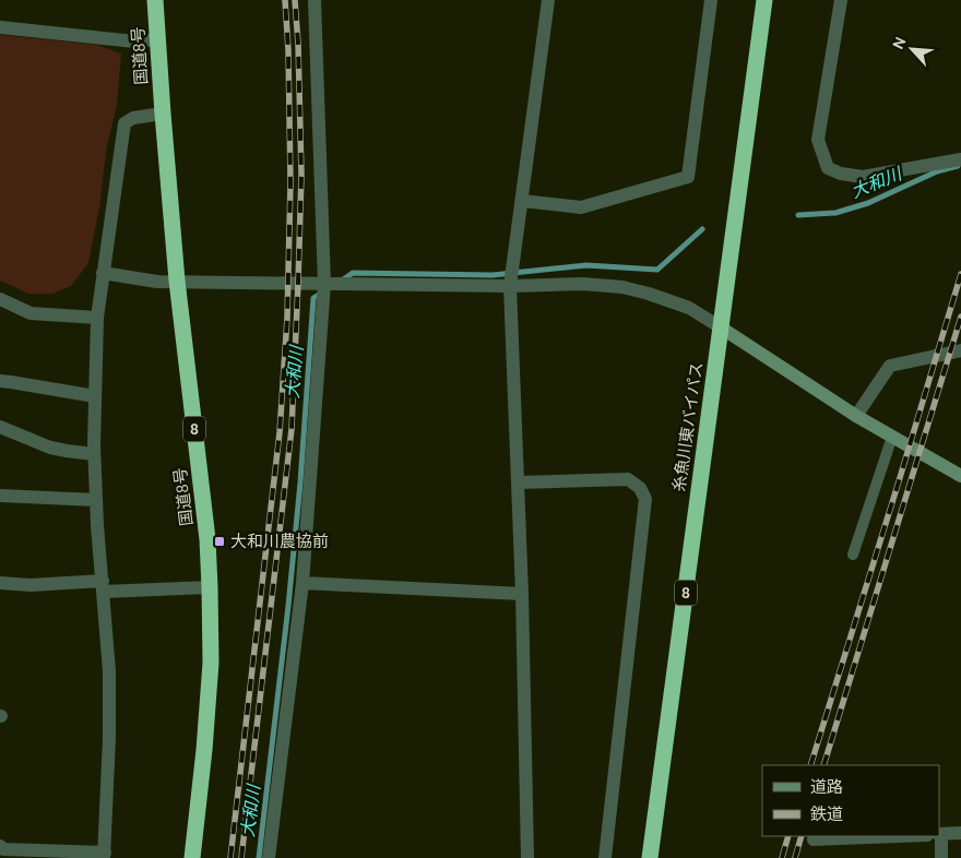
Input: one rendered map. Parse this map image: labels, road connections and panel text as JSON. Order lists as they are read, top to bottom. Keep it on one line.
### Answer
{"streets":{"highway":["国道8号","糸魚川東バイパス","8"]},"water":["大和川"],"places":{"transit":["大和川農協前"]},"legend":["道路","鉄道"],"north":"top left"}
